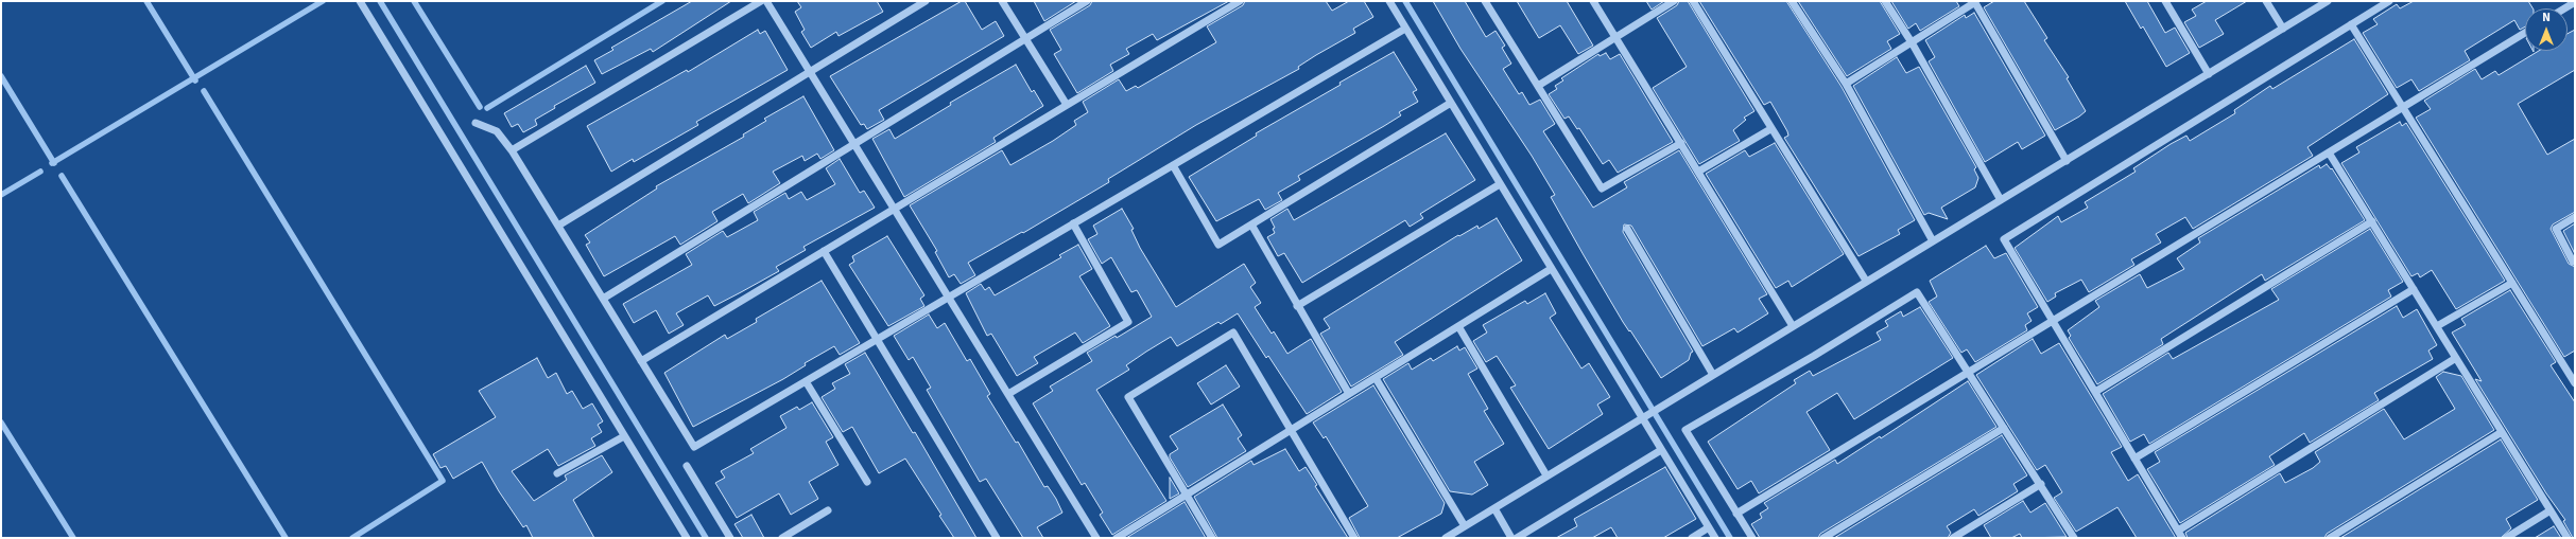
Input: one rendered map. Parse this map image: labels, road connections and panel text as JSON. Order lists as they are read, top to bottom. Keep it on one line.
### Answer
{"north":"top"}
